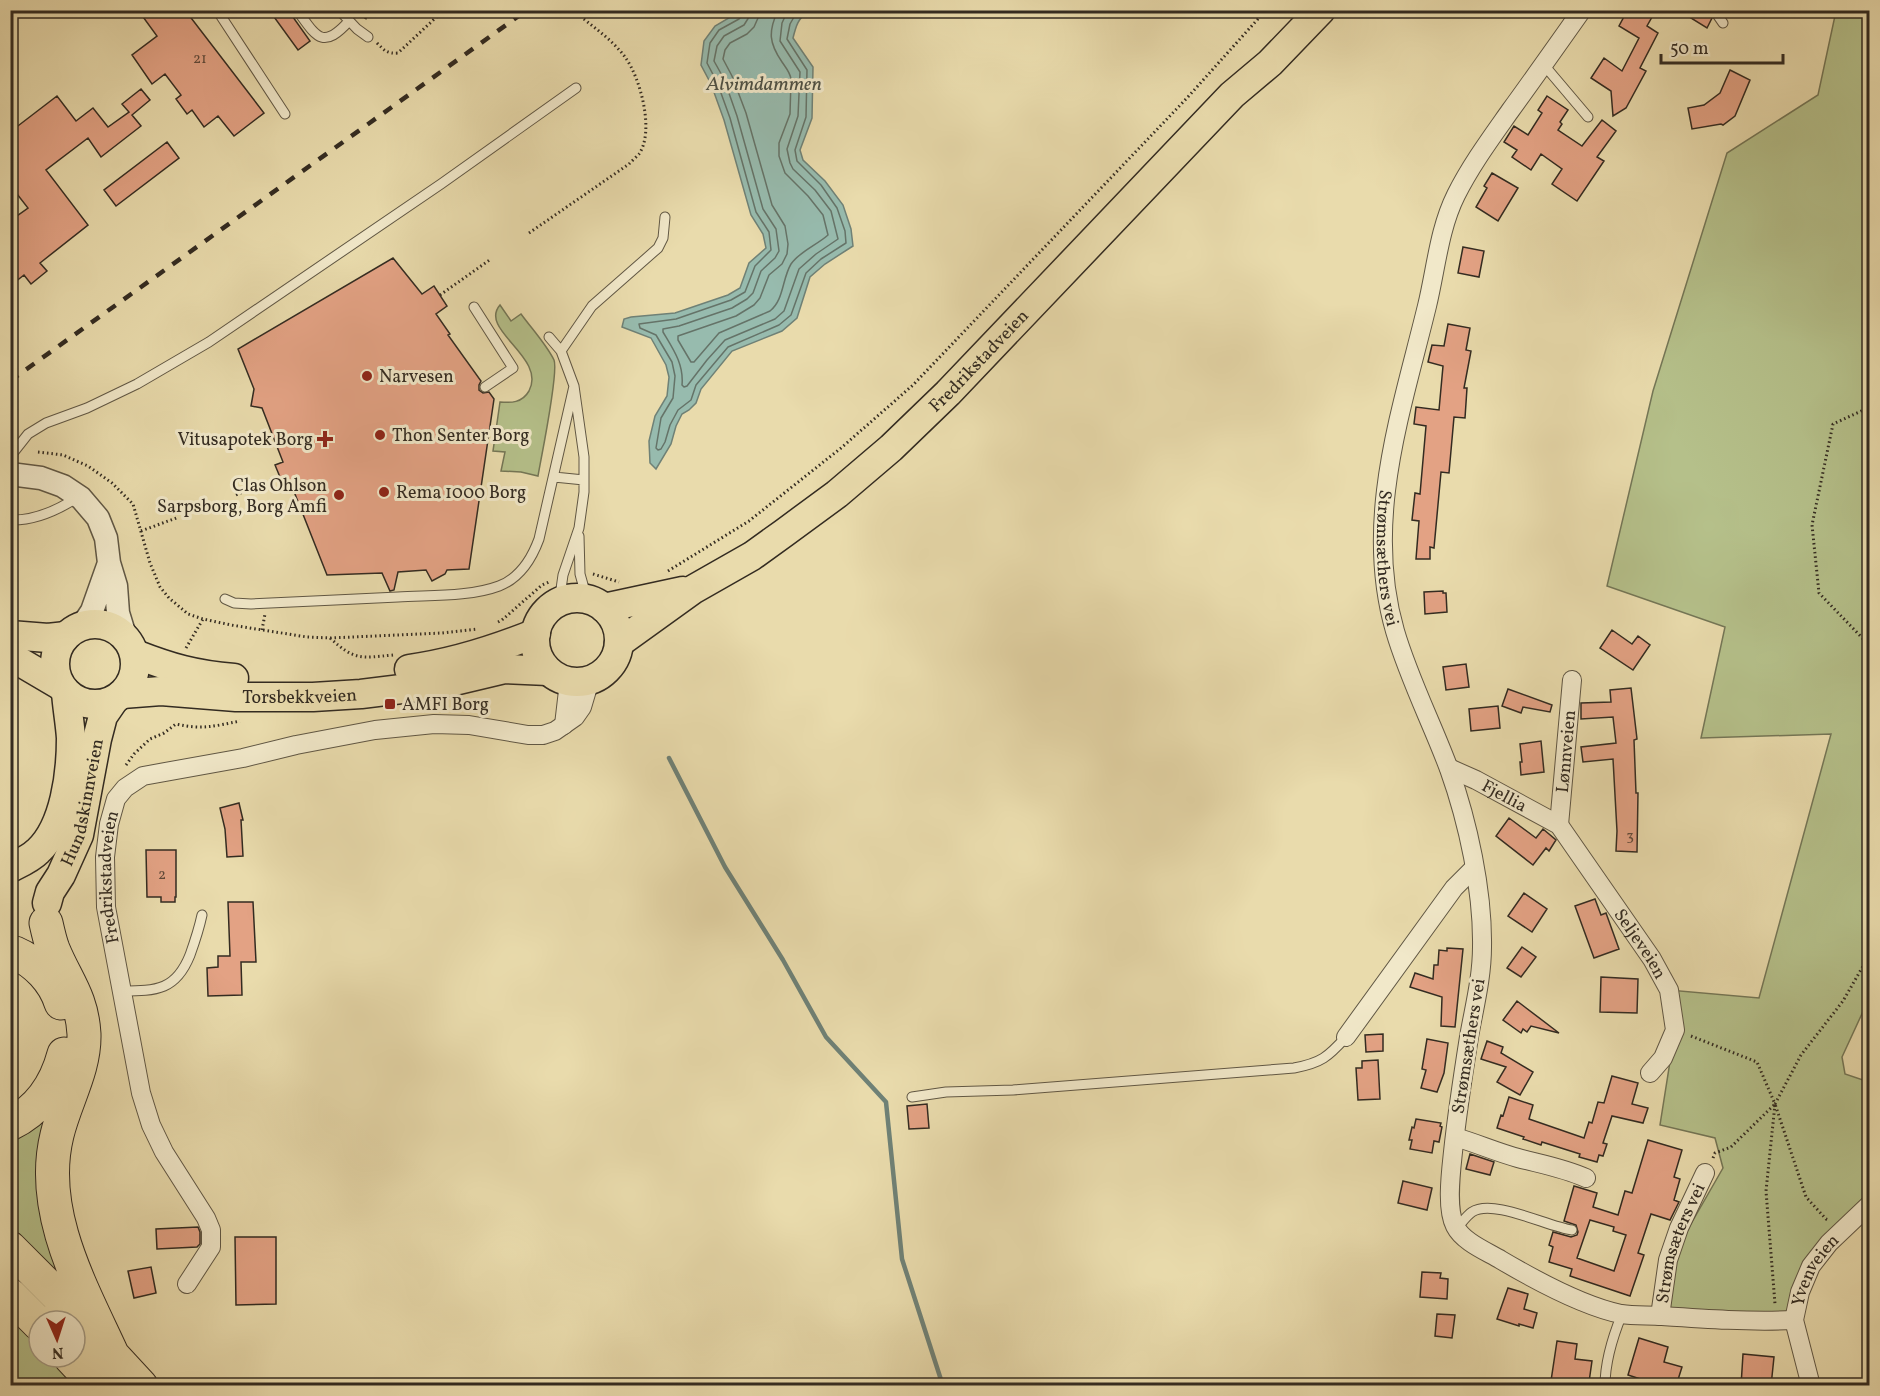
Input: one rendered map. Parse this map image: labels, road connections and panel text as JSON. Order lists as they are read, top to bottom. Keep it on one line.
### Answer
{"streets":{"main road":["Fredrikstadveien","Torsbekkveien","Hundskinnveien"],"street":["Strømsæthers vei","Lønnveien","Fjellia","Seljeveien","Strømsæters vei","Yvenveien"]},"crossings":[["Fredrikstadveien","Torsbekkveien"],["Strømsæthers vei","Fjellia"],["Torsbekkveien","Hundskinnveien"],["Lønnveien","Fjellia"],["Lønnveien","Seljeveien"],["Fjellia","Seljeveien"]],"water":["Alvimdammen"],"places":{"other":["Narvesen","Thon Senter Borg","Rema 1000 Borg","Clas Ohlson Sarpsborg, Borg Amfi"],"health":["Vitusapotek Borg"],"transit":["AMFI Borg"]},"house_numbers":["21","3","2"],"scale_bar":"50 m","north":"bottom"}
